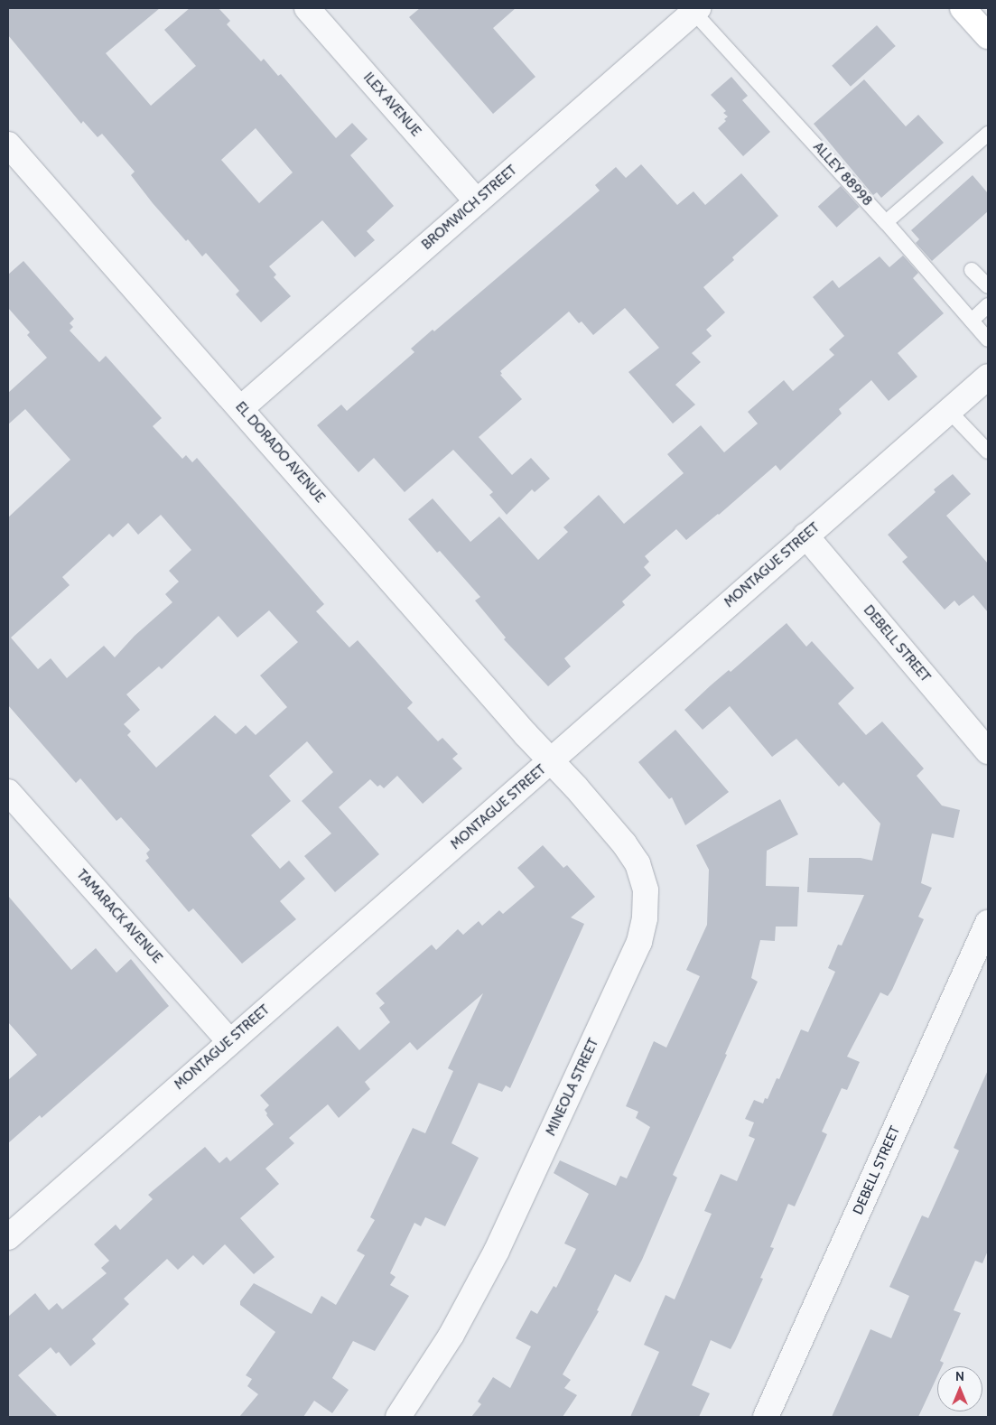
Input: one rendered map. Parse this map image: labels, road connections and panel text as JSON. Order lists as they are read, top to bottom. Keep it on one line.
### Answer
{"streets":{"street":["ILEX AVENUE","BROMWICH STREET","EL DORADO AVENUE","MONTAGUE STREET","DEBELL STREET","TAMARACK AVENUE","MINEOLA STREET"],"lane":["ALLEY 88998"]},"crossings":[["ILEX AVENUE","BROMWICH STREET"],["ALLEY 88998","BROMWICH STREET"],["BROMWICH STREET","EL DORADO AVENUE"],["EL DORADO AVENUE","MONTAGUE STREET"],["EL DORADO AVENUE","MINEOLA STREET"],["MONTAGUE STREET","DEBELL STREET"],["MONTAGUE STREET","TAMARACK AVENUE"],["MONTAGUE STREET","MINEOLA STREET"]],"north":"top"}
